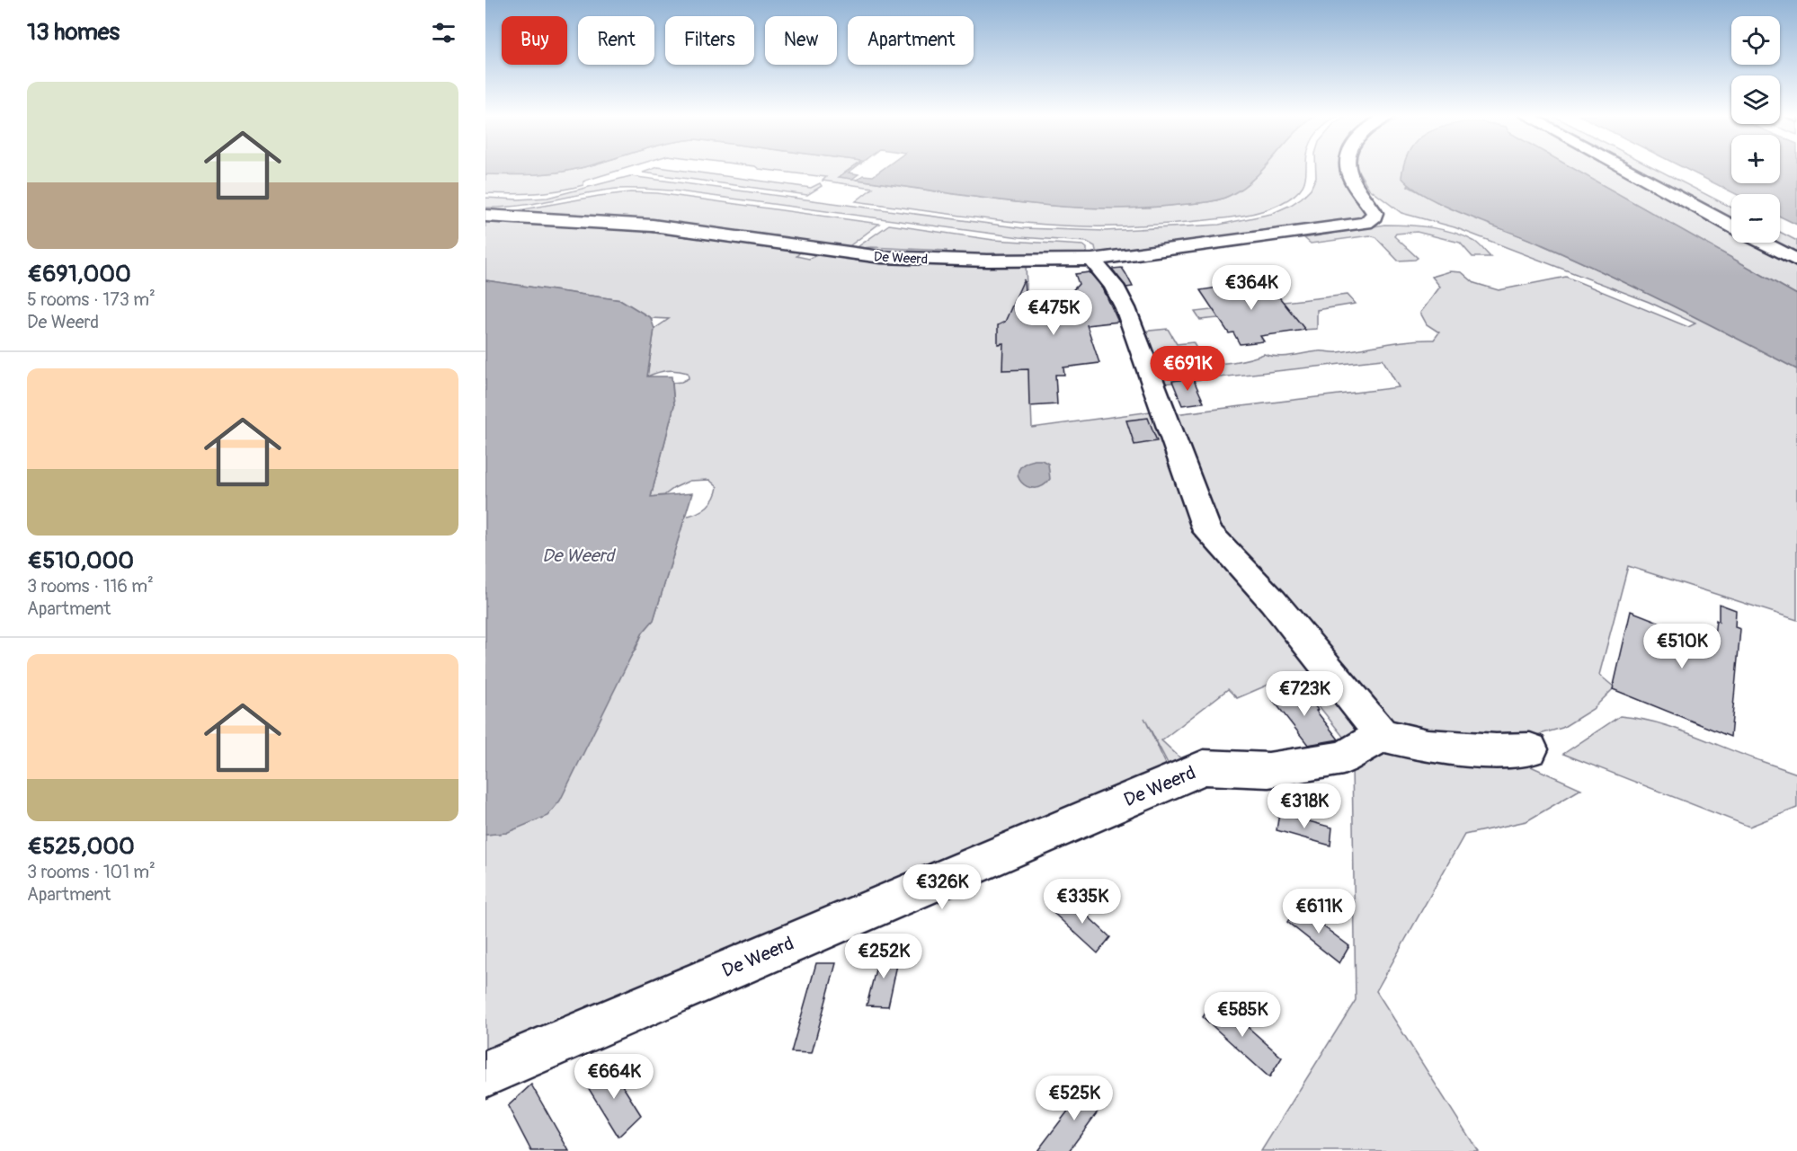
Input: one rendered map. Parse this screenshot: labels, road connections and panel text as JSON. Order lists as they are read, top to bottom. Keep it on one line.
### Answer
{"streets":{"street":["De Weerd"]},"water":["De Weerd"],"page":{"heading":"13 homes","map_buttons":["+","−"],"chip":["Buy","Rent","Filters","New","Apartment"],"list":[{"name":"€691,000","note":"5 rooms · 173 m² · De Weerd"},{"name":"€510,000","note":"3 rooms · 116 m² · Apartment"},{"name":"€525,000","note":"3 rooms · 101 m² · Apartment"}],"price":["€364K","€475K","€691K","€510K","€723K","€318K","€326K","€335K","€611K","€252K","€585K","€664K","€525K"]}}
